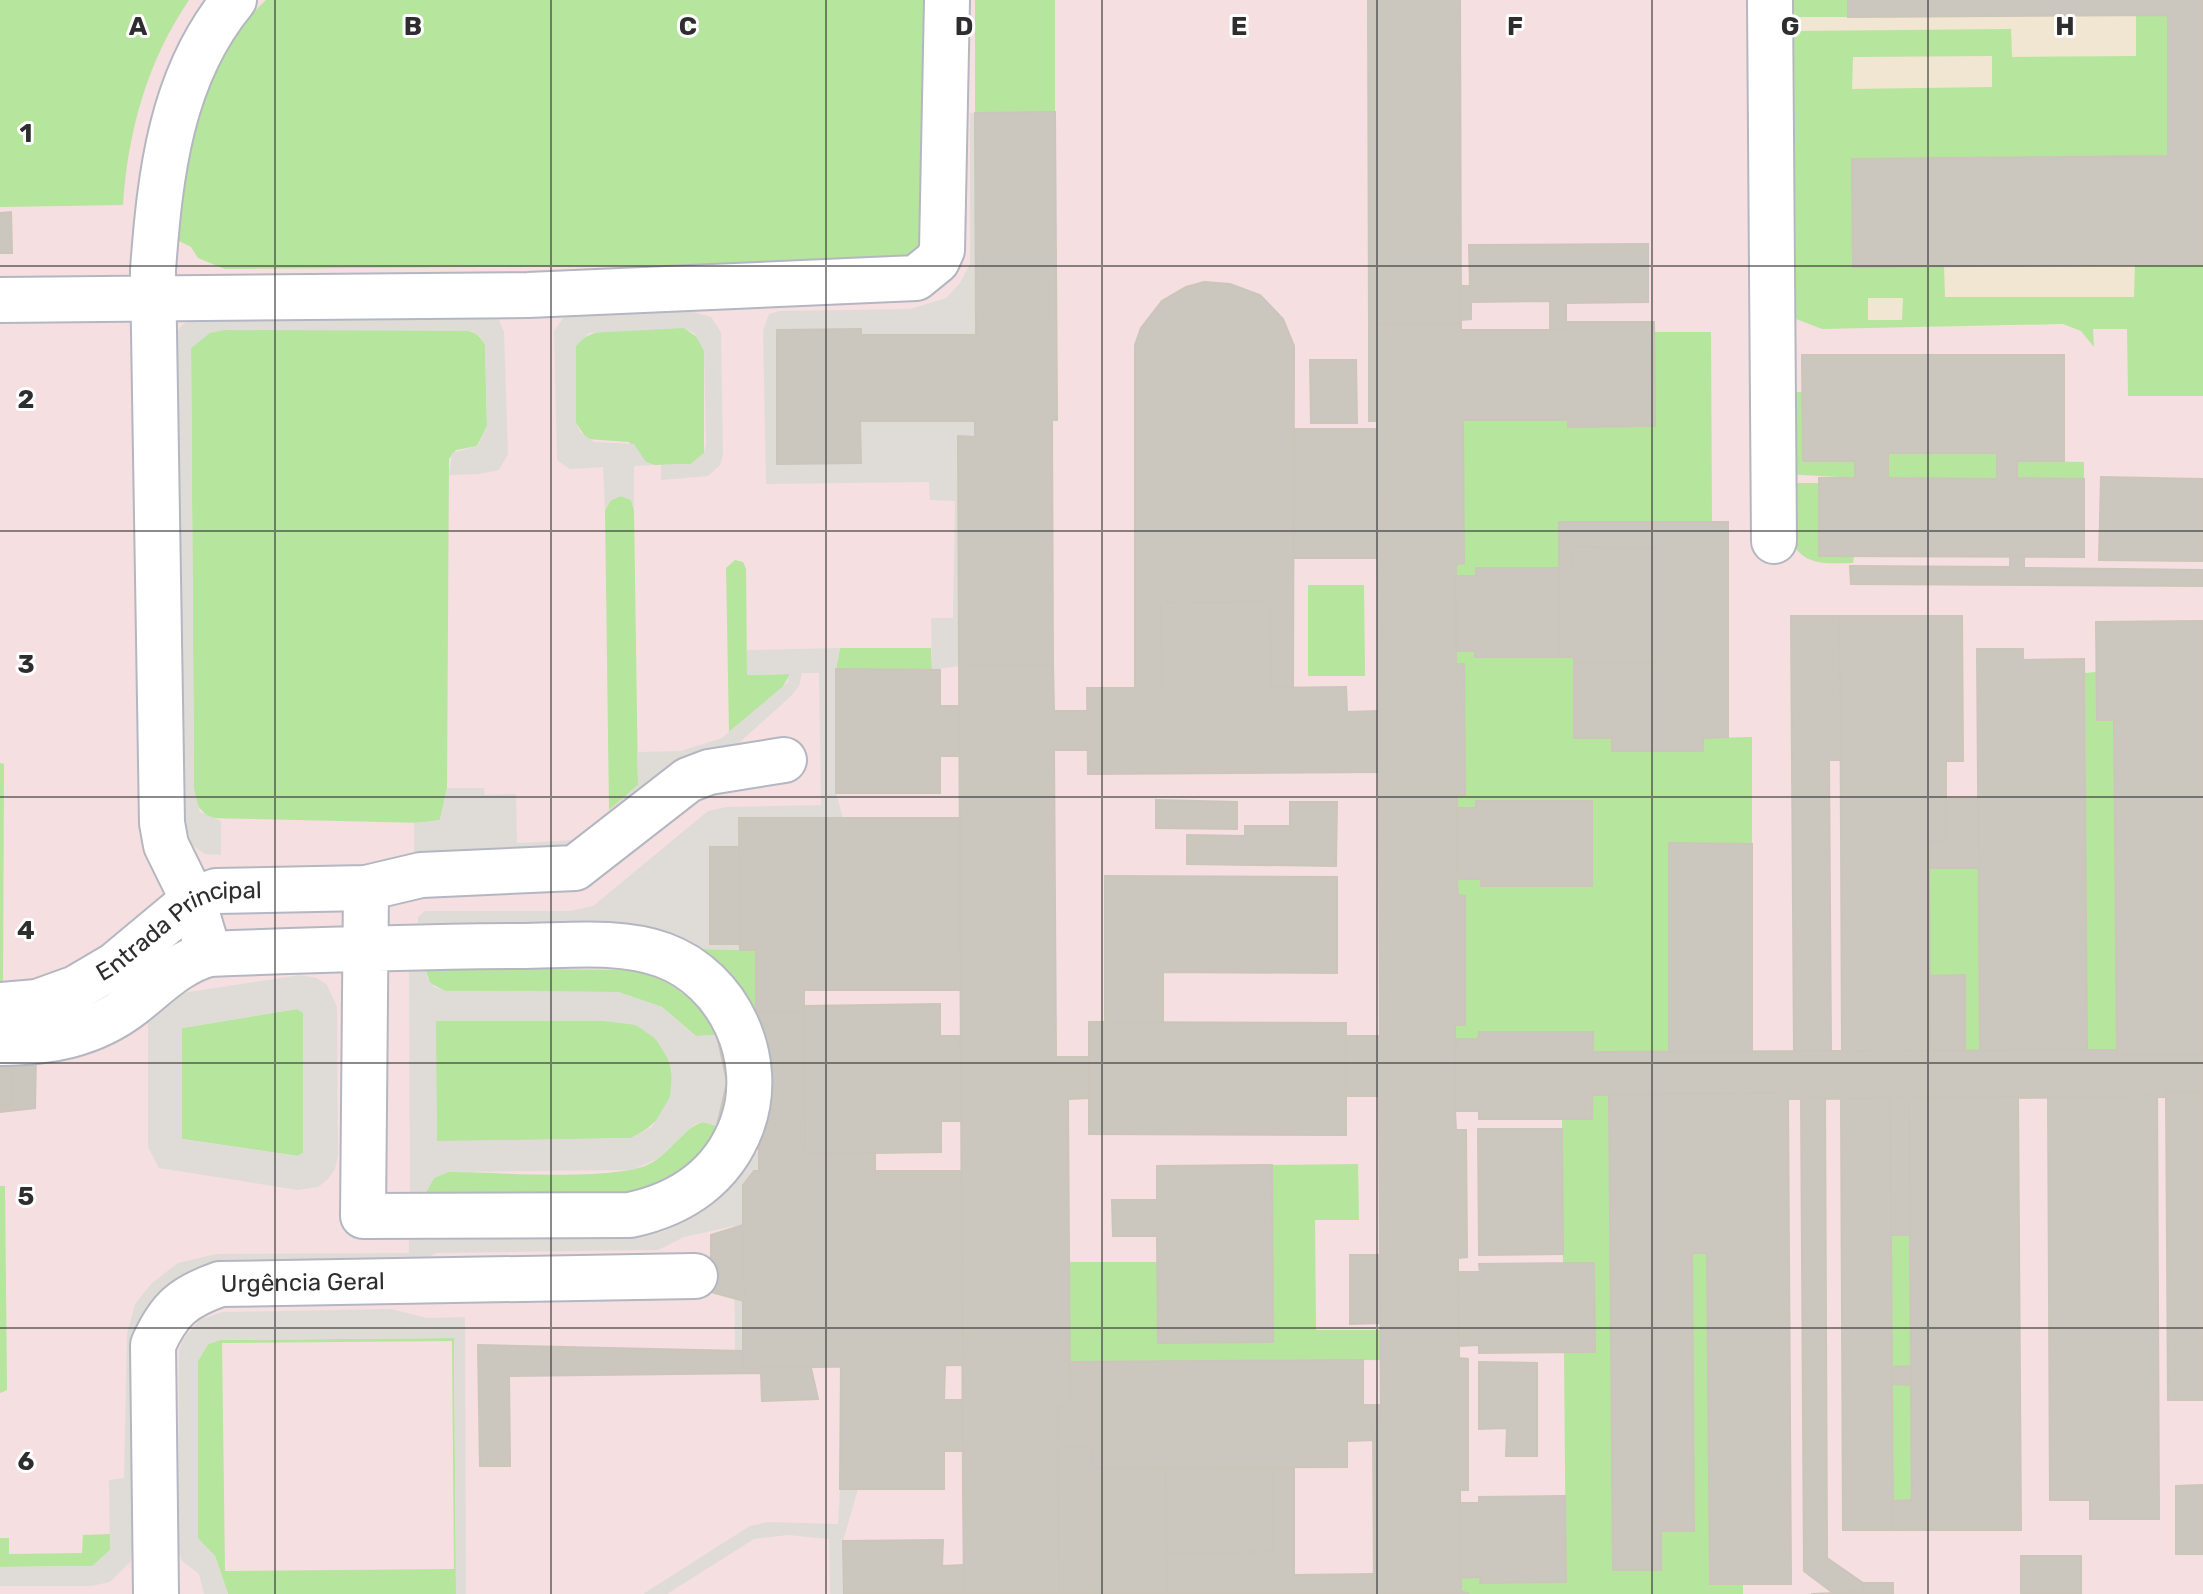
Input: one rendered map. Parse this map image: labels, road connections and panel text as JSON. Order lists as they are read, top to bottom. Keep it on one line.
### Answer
{"streets":{"lane":["Entrada Principal","Urgência Geral"]},"grid":{"columns":["A","B","C","D","E","F","G","H"],"rows":["1","2","3","4","5","6"]}}
